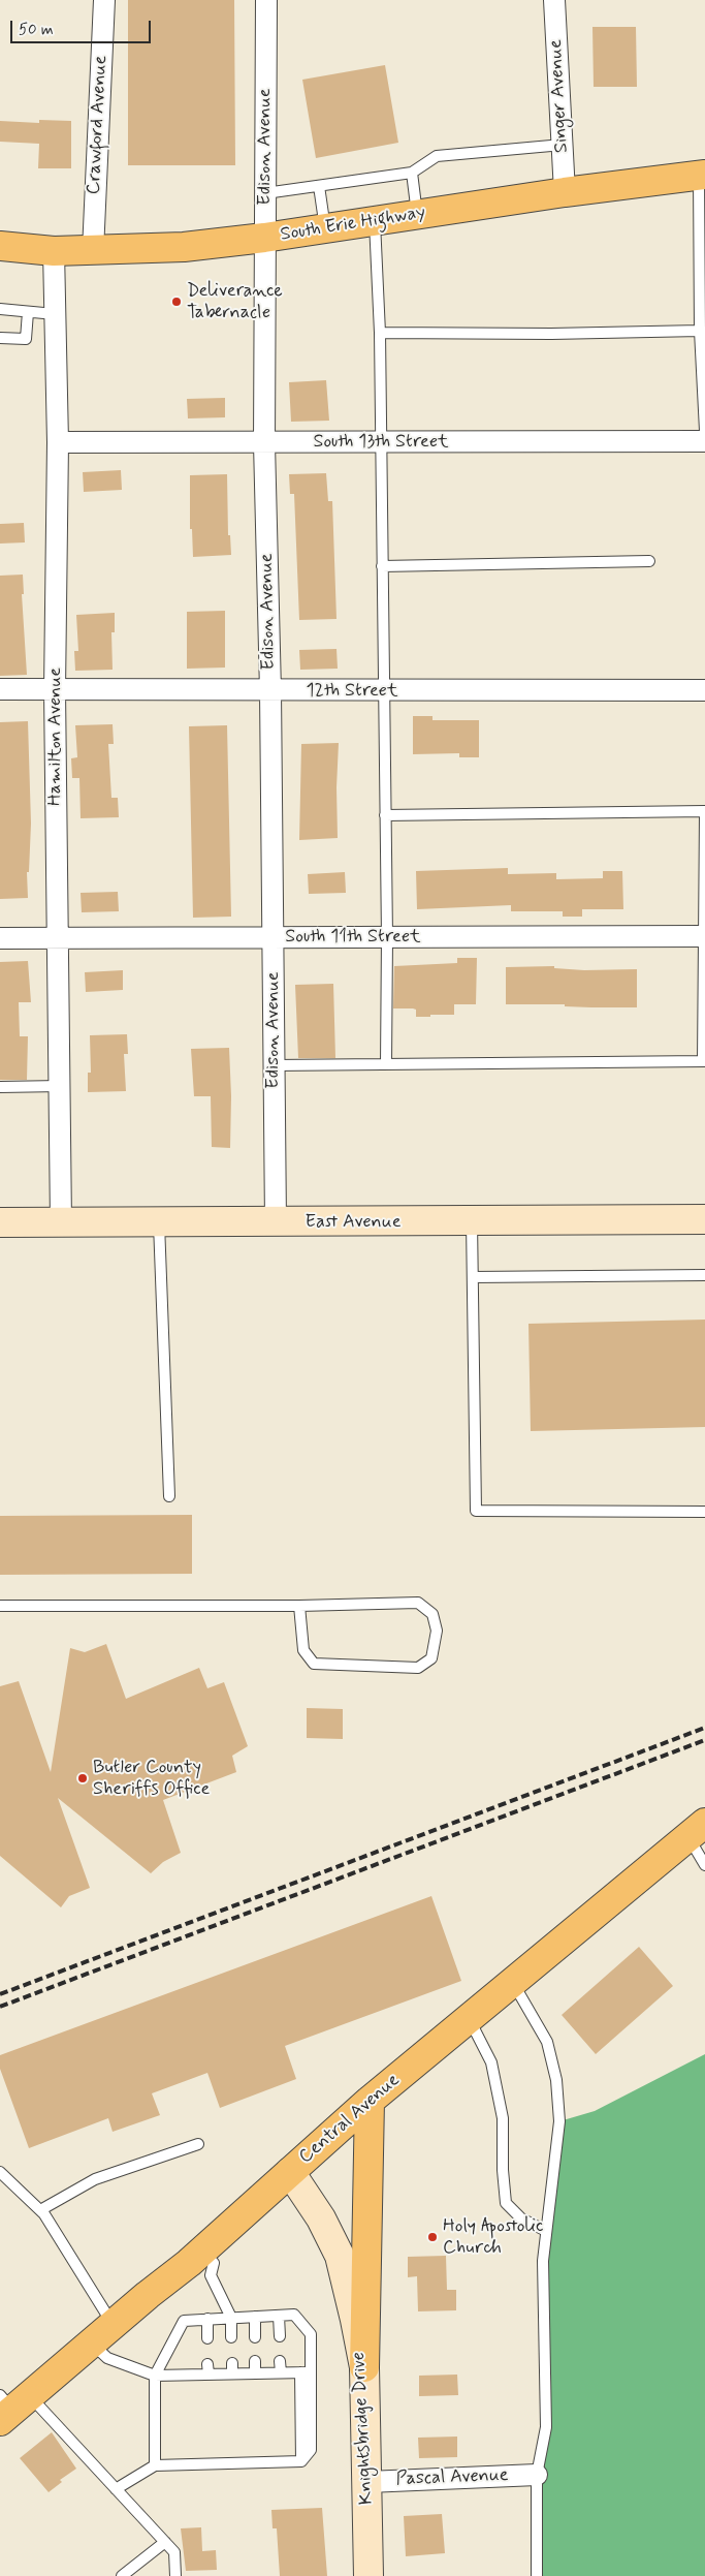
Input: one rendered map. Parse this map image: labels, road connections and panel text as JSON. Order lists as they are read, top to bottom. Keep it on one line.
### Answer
{"streets":{"main road":["South Erie Highway","Central Avenue"],"street":["Singer Avenue","Crawford Avenue","Edison Avenue","South 13th Street","12th Street","Hamilton Avenue","South 11th Street","East Avenue","Knightsbridge Drive","Pascal Avenue"]},"crossings":[["Singer Avenue","South Erie Highway"],["Crawford Avenue","South Erie Highway"],["Edison Avenue","South Erie Highway"],["Edison Avenue","South 13th Street"],["Edison Avenue","12th Street"],["Edison Avenue","South 11th Street"],["Edison Avenue","East Avenue"],["South Erie Highway","Hamilton Avenue"],["South 13th Street","Hamilton Avenue"],["12th Street","Hamilton Avenue"],["Hamilton Avenue","South 11th Street"],["Hamilton Avenue","East Avenue"],["Central Avenue","Knightsbridge Drive"],["Knightsbridge Drive","Pascal Avenue"]],"places":["Deliverance Tabernacle","Butler County Sheriffs Office","Holy Apostolic Church"],"scale_bar":"50 m"}
